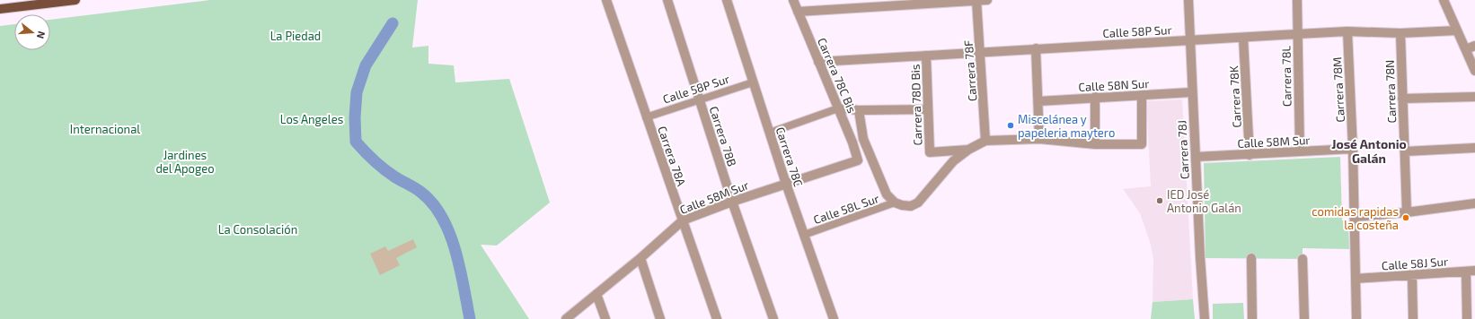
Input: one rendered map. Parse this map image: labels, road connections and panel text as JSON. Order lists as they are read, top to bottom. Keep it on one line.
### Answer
{"streets":{"street":["Calle 58P Sur","Carrera 78F","Carrera 78C Bis","Carrera 78L","Calle 58N Sur","Carrera 78M","Carrera 78N","Carrera 78K","Carrera 78D Bis","Carrera 78B","Calle 58M Sur","Carrera 78J","Carrera 78A","Carrera 78C","Calle 58L Sur","Calle 58J Sur"]},"crossings":[["Calle 58P Sur","Carrera 78F"],["Calle 58P Sur","Carrera 78C Bis"],["Calle 58P Sur","Carrera 78L"],["Calle 58P Sur","Carrera 78M"],["Calle 58P Sur","Carrera 78N"],["Calle 58P Sur","Carrera 78K"],["Calle 58P Sur","Carrera 78D Bis"],["Calle 58P Sur","Carrera 78B"],["Calle 58P Sur","Carrera 78J"],["Calle 58P Sur","Carrera 78A"],["Calle 58P Sur","Carrera 78C"],["Carrera 78C Bis","Calle 58M Sur"],["Carrera 78L","Calle 58M Sur"],["Calle 58N Sur","Carrera 78J"],["Carrera 78M","Calle 58M Sur"],["Carrera 78M","Calle 58J Sur"],["Carrera 78K","Calle 58M Sur"],["Carrera 78B","Calle 58M Sur"],["Calle 58M Sur","Carrera 78J"],["Calle 58M Sur","Carrera 78A"],["Calle 58M Sur","Carrera 78C"],["Carrera 78C","Calle 58L Sur"]],"districts":["José Antonio Galán"],"parks":["La Piedad","Los Angeles","Internacional","Jardines del Apogeo","La Consolación"],"places":["Miscelánea y papeleria maytero","IED José Antonio Galán","comidas rapidas la costeña"],"north":"right"}
